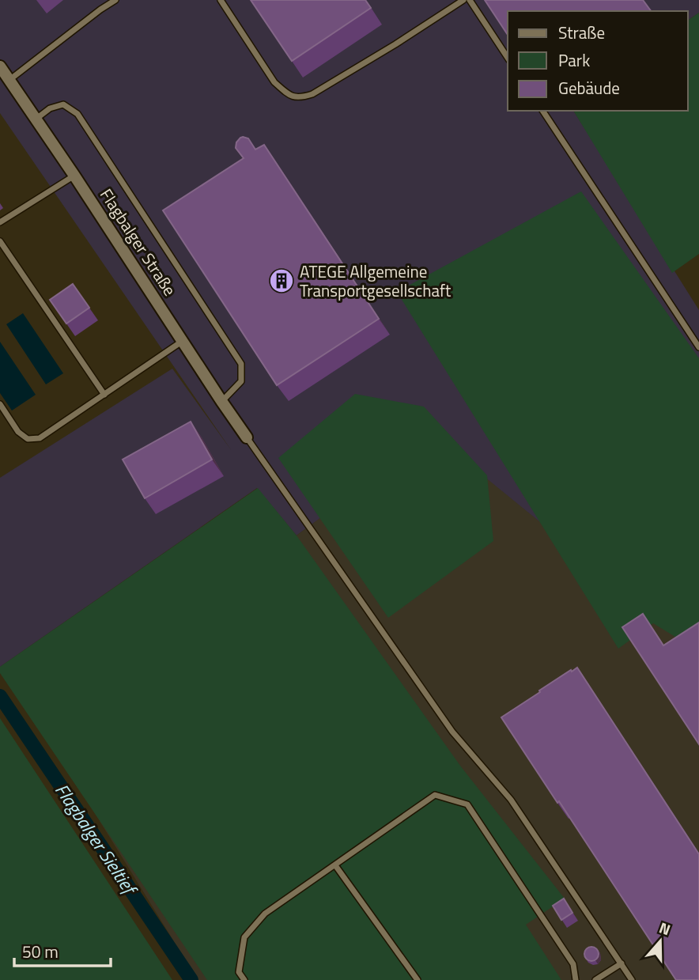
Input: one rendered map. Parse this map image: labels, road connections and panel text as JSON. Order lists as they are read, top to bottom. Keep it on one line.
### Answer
{"streets":{"street":["Flagbalger Straße"]},"water":["Flagbalger Sieltief"],"places":{"building":["ATEGE Allgemeine Transportgesellschaft"]},"legend":["Straße","Park","Gebäude"],"scale_bar":"50 m","north":"top"}
